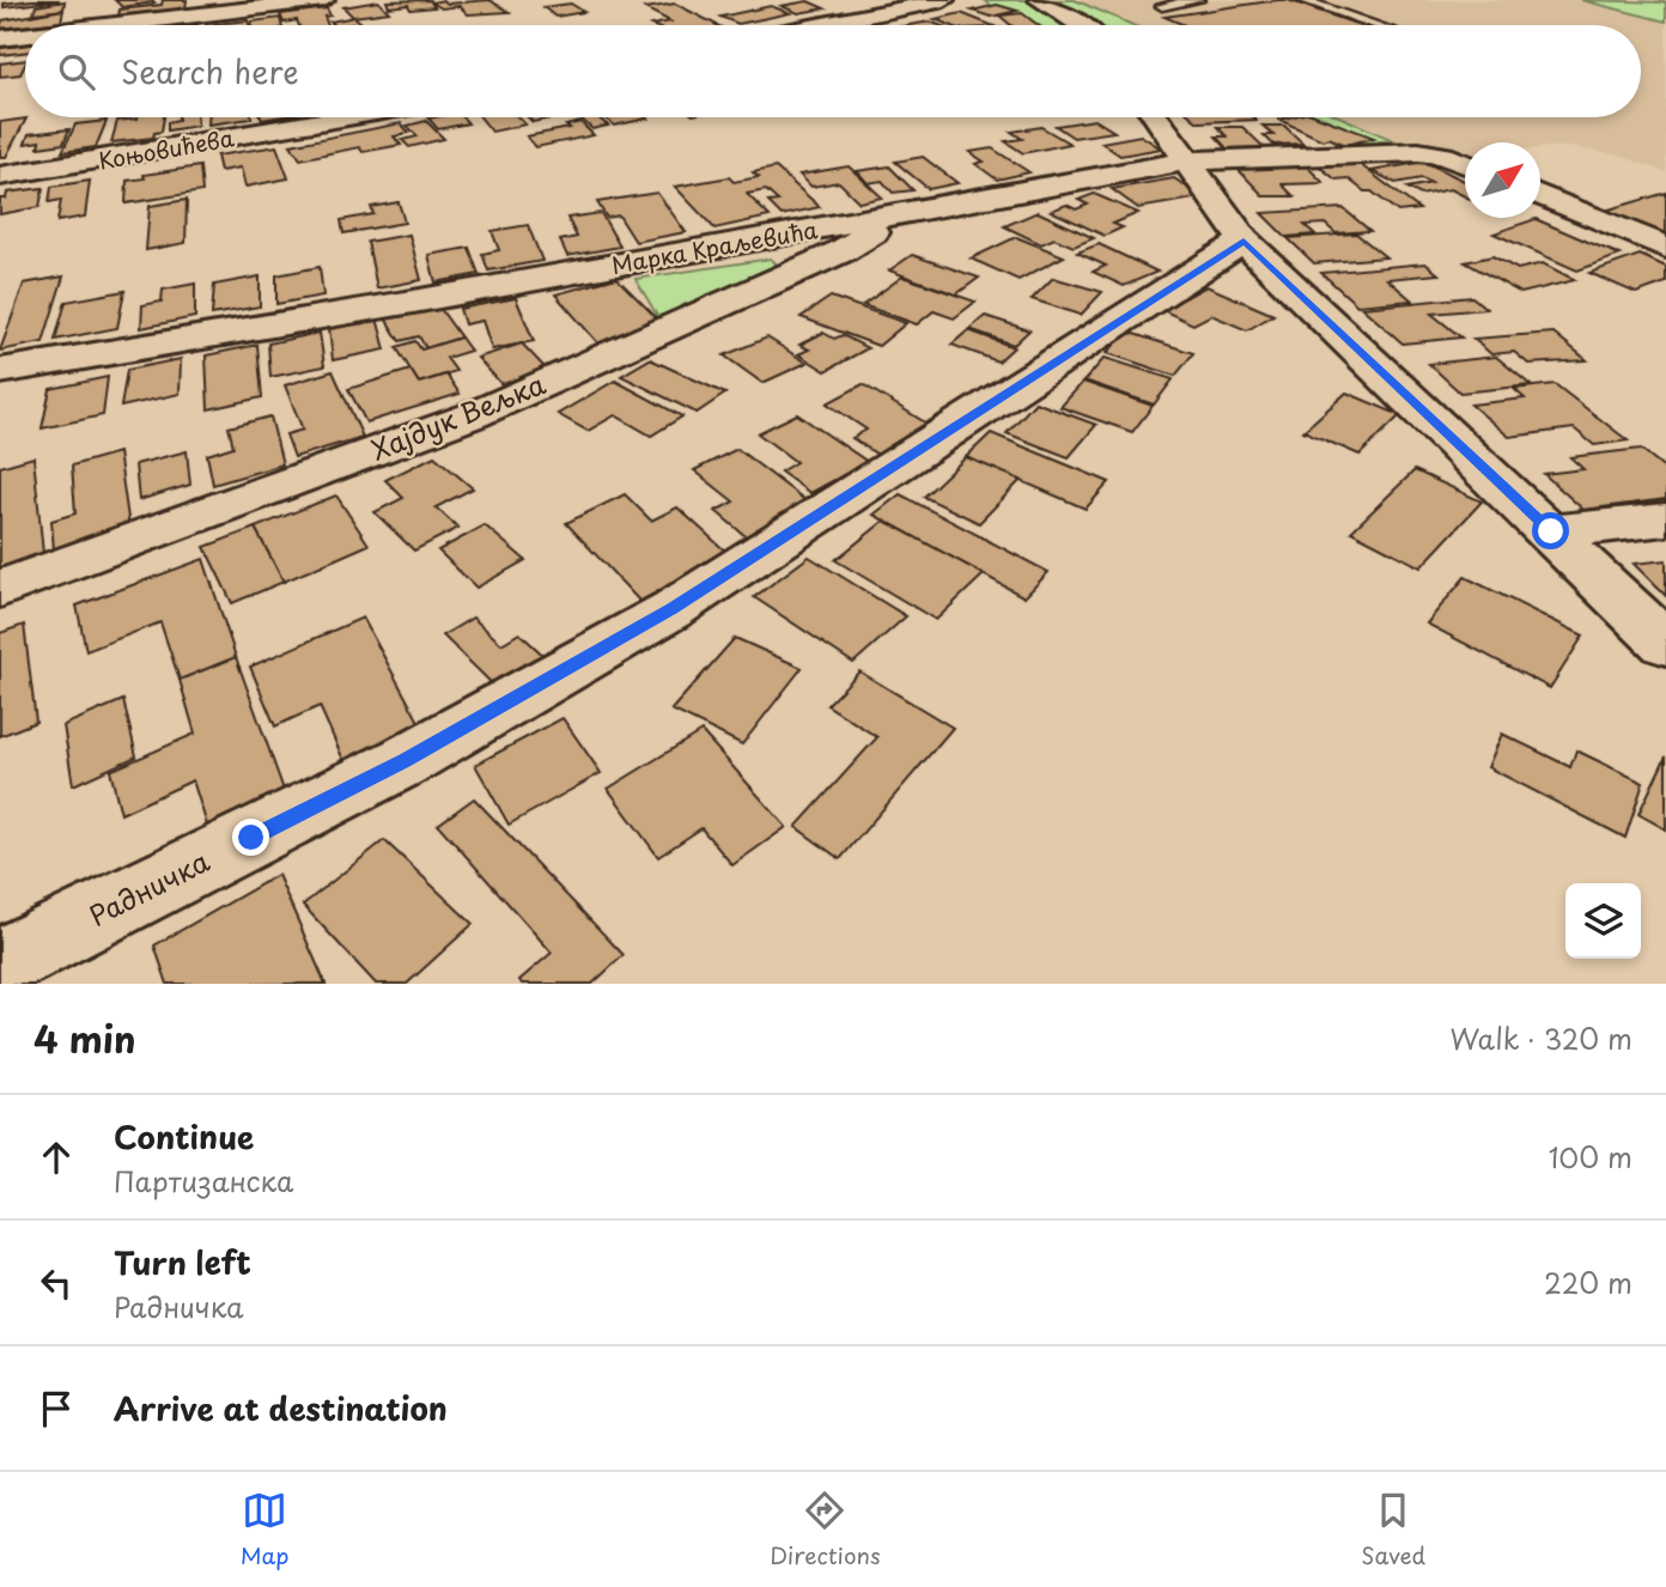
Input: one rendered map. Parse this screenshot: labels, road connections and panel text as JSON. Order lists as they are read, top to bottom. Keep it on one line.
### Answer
{"streets":{"street":["Коњовићева","Марка Краљевића","Хајдук Вељка","Радничка"]},"crossings":[["Марка Краљевића","Хајдук Вељка"]],"north":"top right","page":{"search":"Search here","heading":["4 min","Walk · 320 m"],"list":[["Continue","Партизанска","100 m"],["Turn left","Радничка","220 m"],"Arrive at destination"],"nav":["Map","Directions","Saved"]}}
